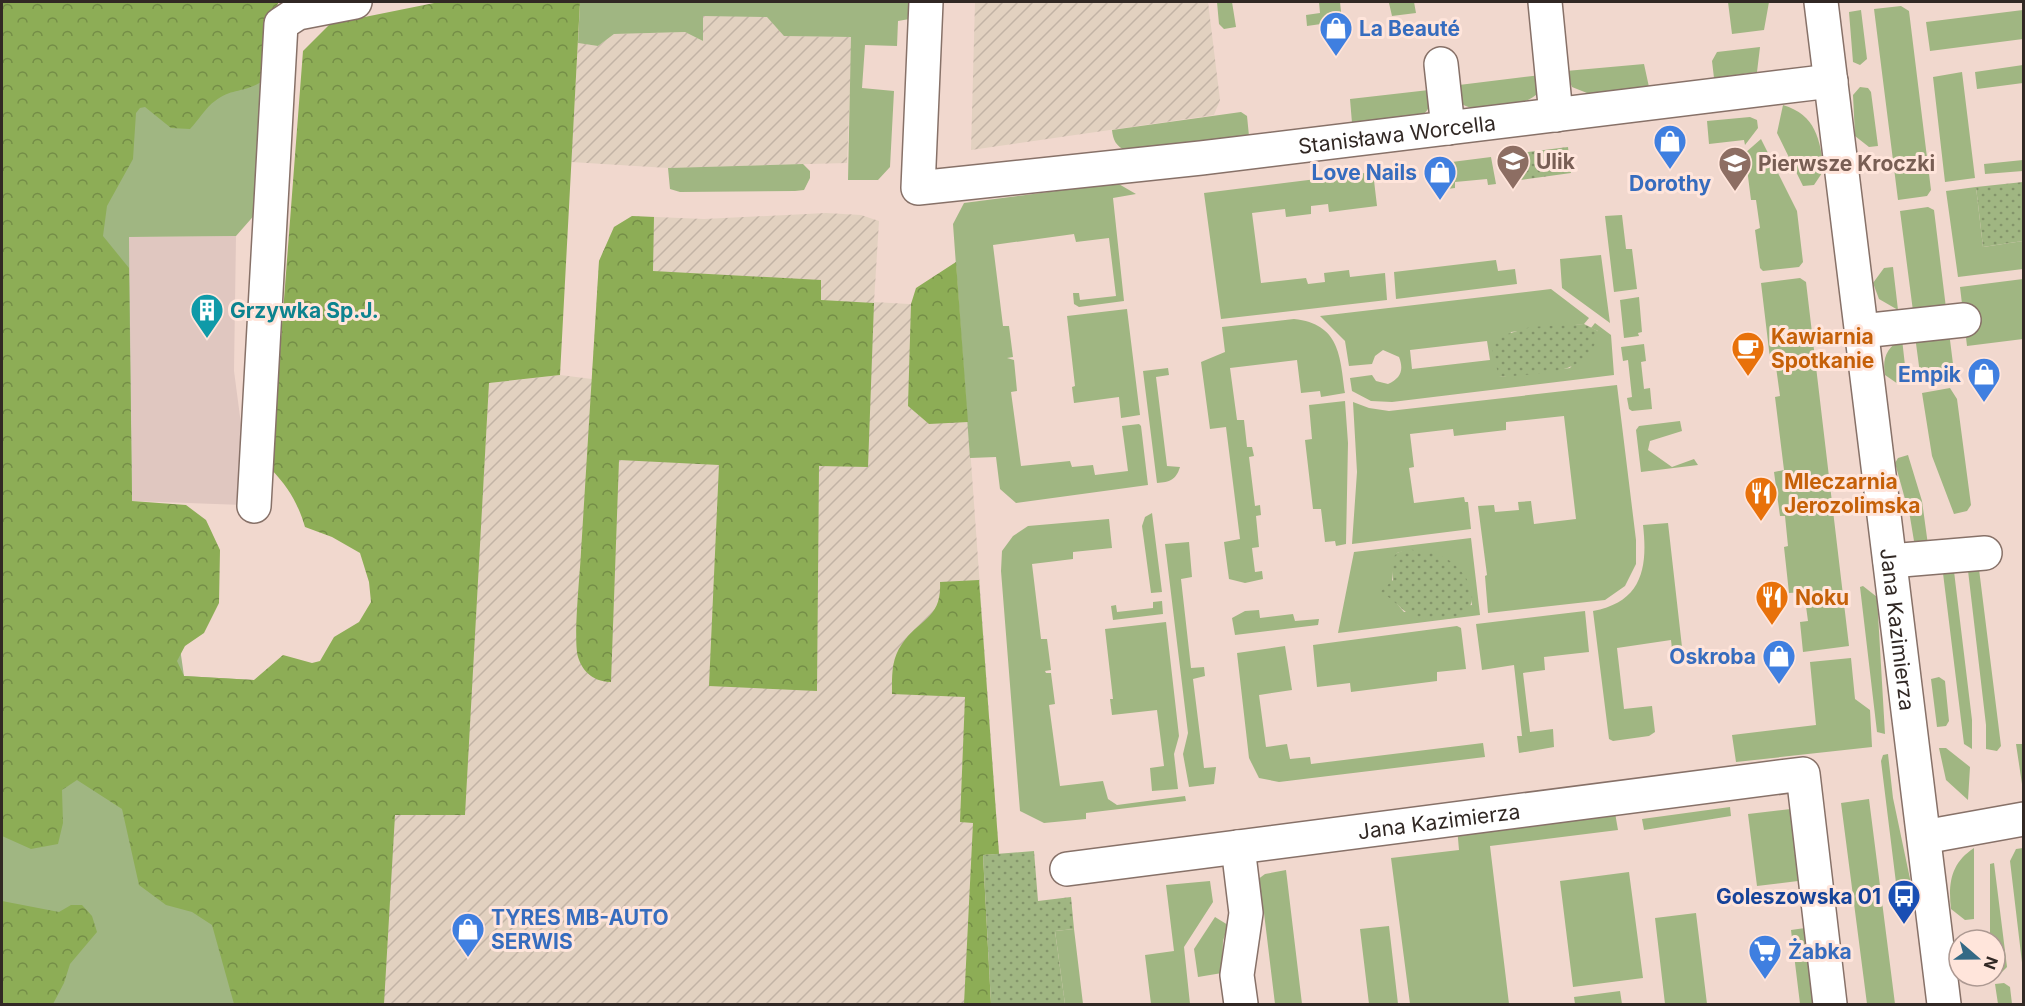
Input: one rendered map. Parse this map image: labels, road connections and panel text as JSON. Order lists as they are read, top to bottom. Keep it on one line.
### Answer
{"streets":{"street":["Stanisława Worcella","Jana Kazimierza"]},"crossings":[["Stanisława Worcella","Jana Kazimierza"]],"places":{"shop":["La Beauté","Dorothy","Love Nails","Empik","Oskroba","TYRES MB-AUTO SERWIS"],"school or university":["Ulik","Pierwsze Kroczki"],"building":["Grzywka Sp.J."],"cafe":["Kawiarnia Spotkanie"],"restaurant":["Mleczarnia Jerozolimska","Noku"],"bus stop":["Goleszowska 01"],"supermarket":["Żabka"]},"north":"right"}
